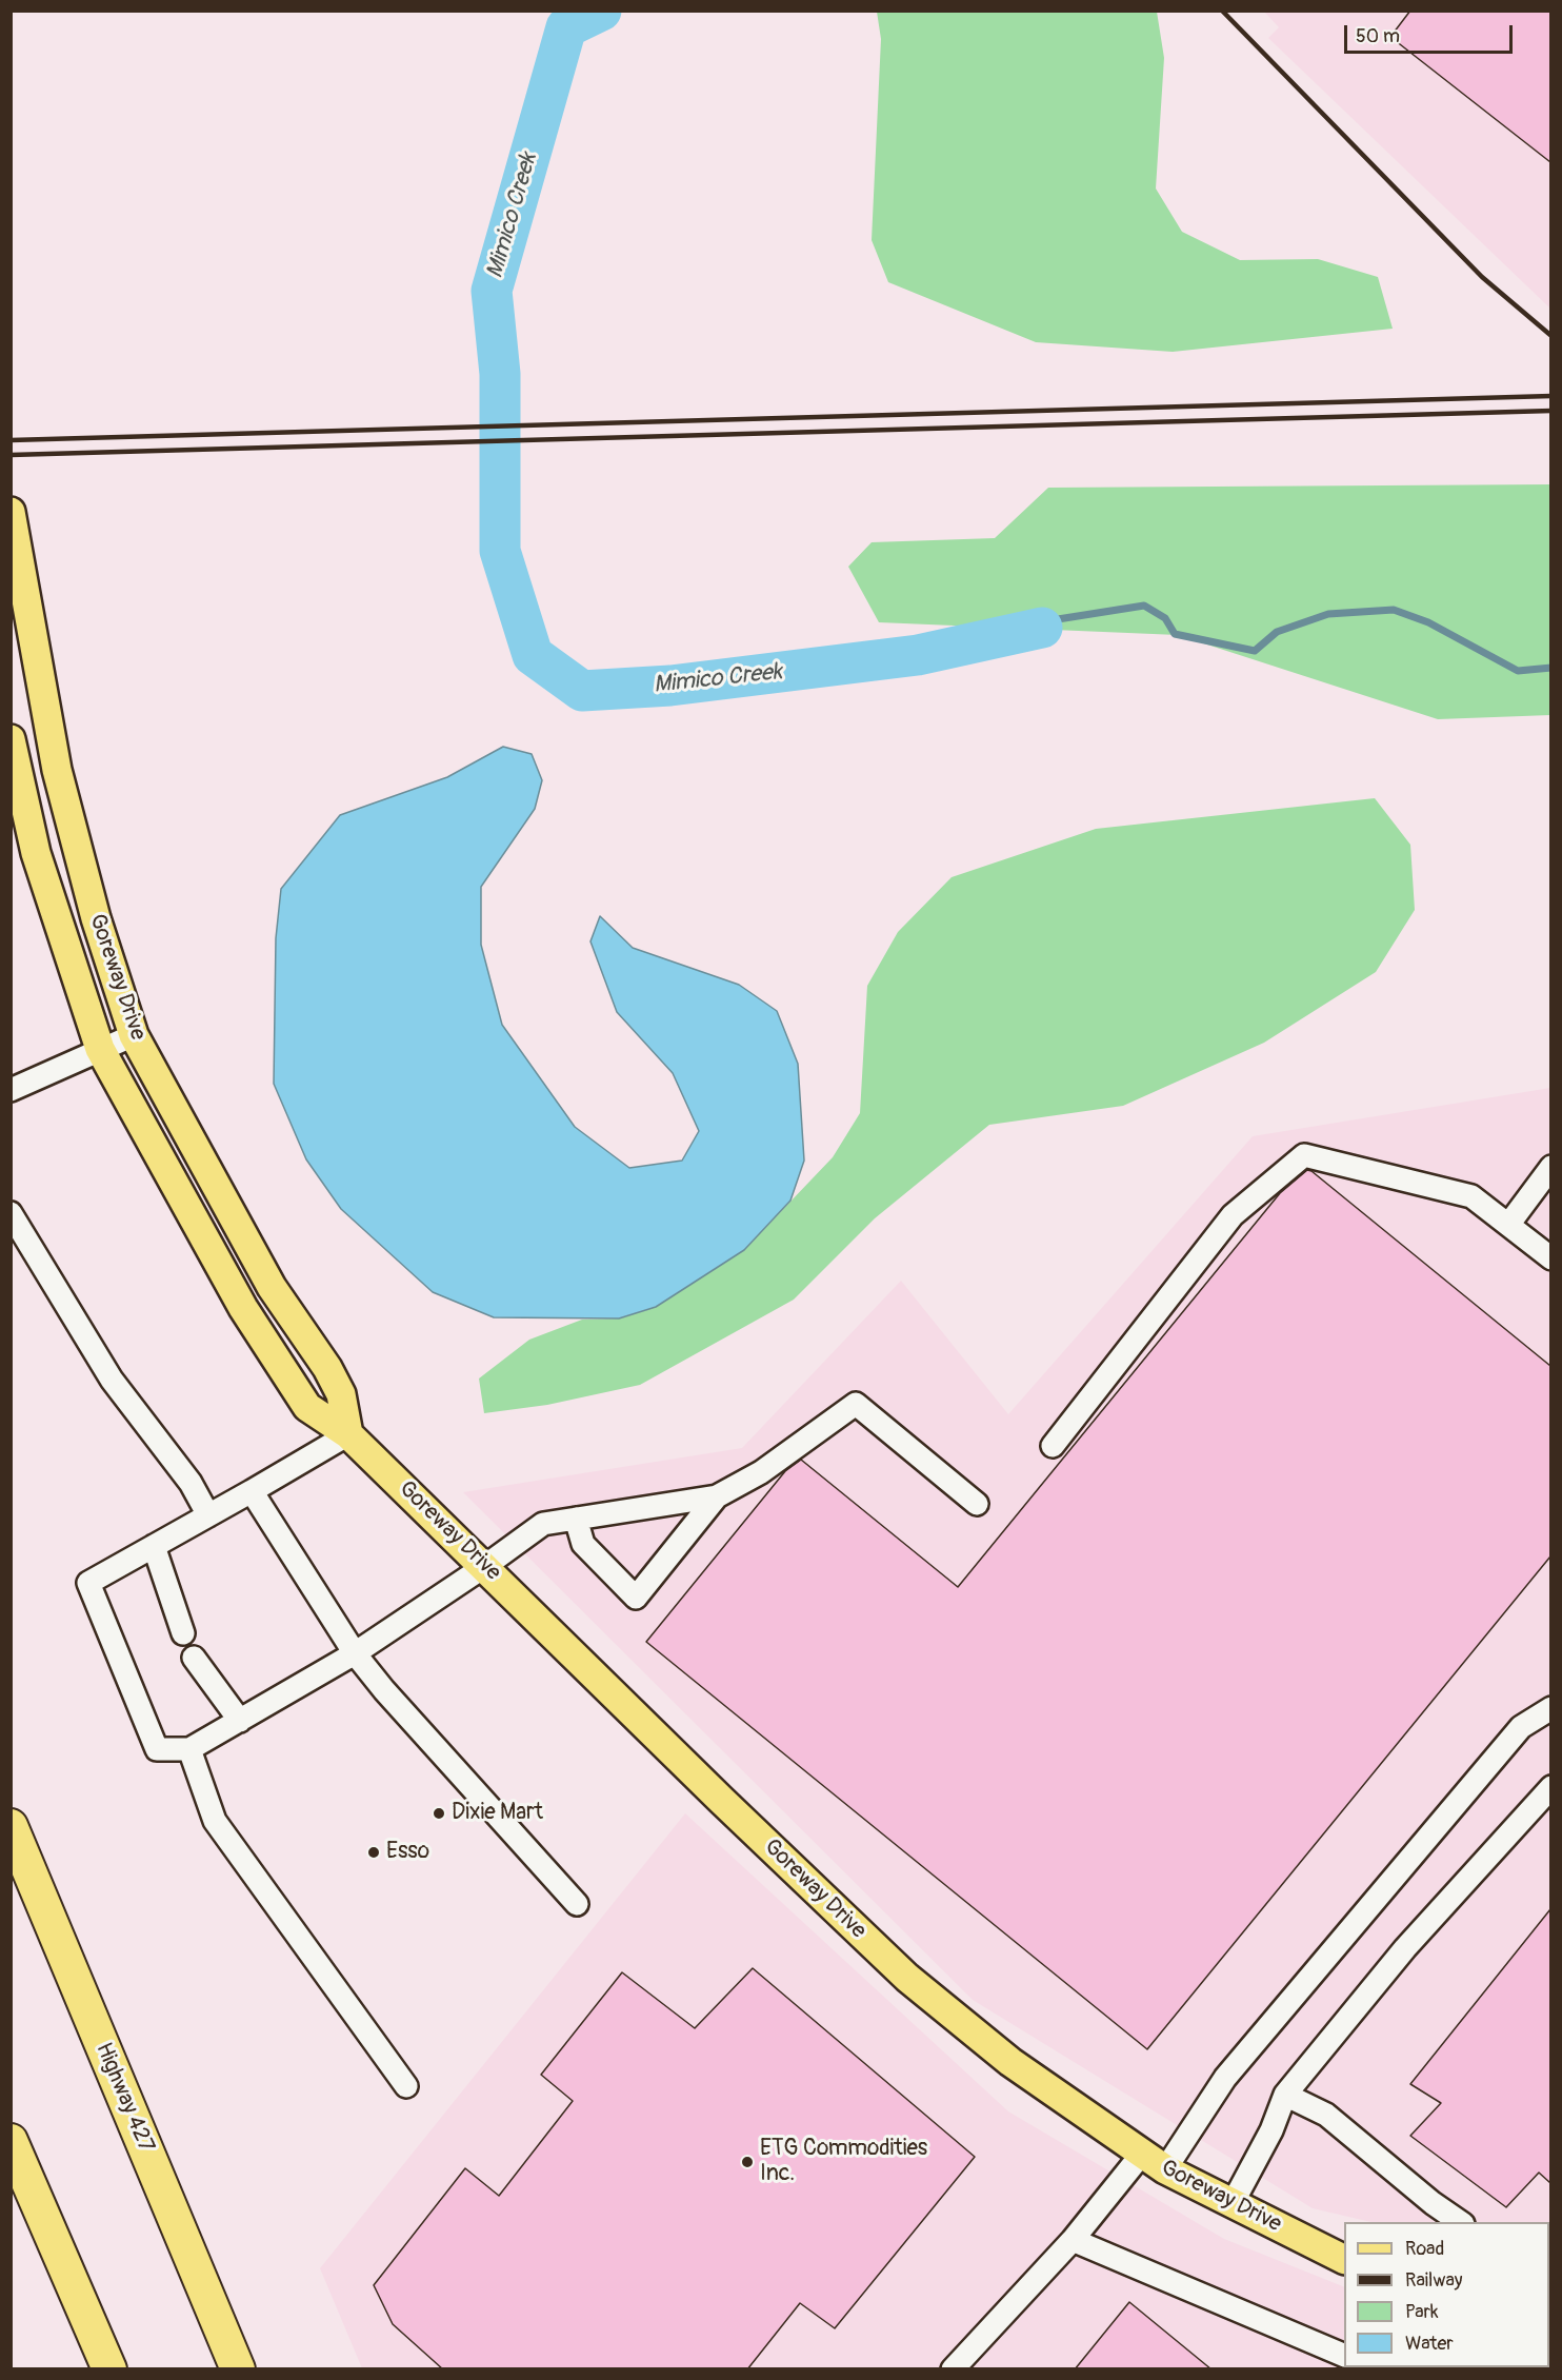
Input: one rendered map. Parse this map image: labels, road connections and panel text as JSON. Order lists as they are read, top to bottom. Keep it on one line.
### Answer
{"streets":{"highway":["Highway 427"],"main road":["Goreway Drive"]},"water":["Mimico Creek"],"places":["Dixie Mart","Esso","ETG Commodities Inc."],"legend":["Road","Railway","Park","Water"],"scale_bar":"50 m"}
